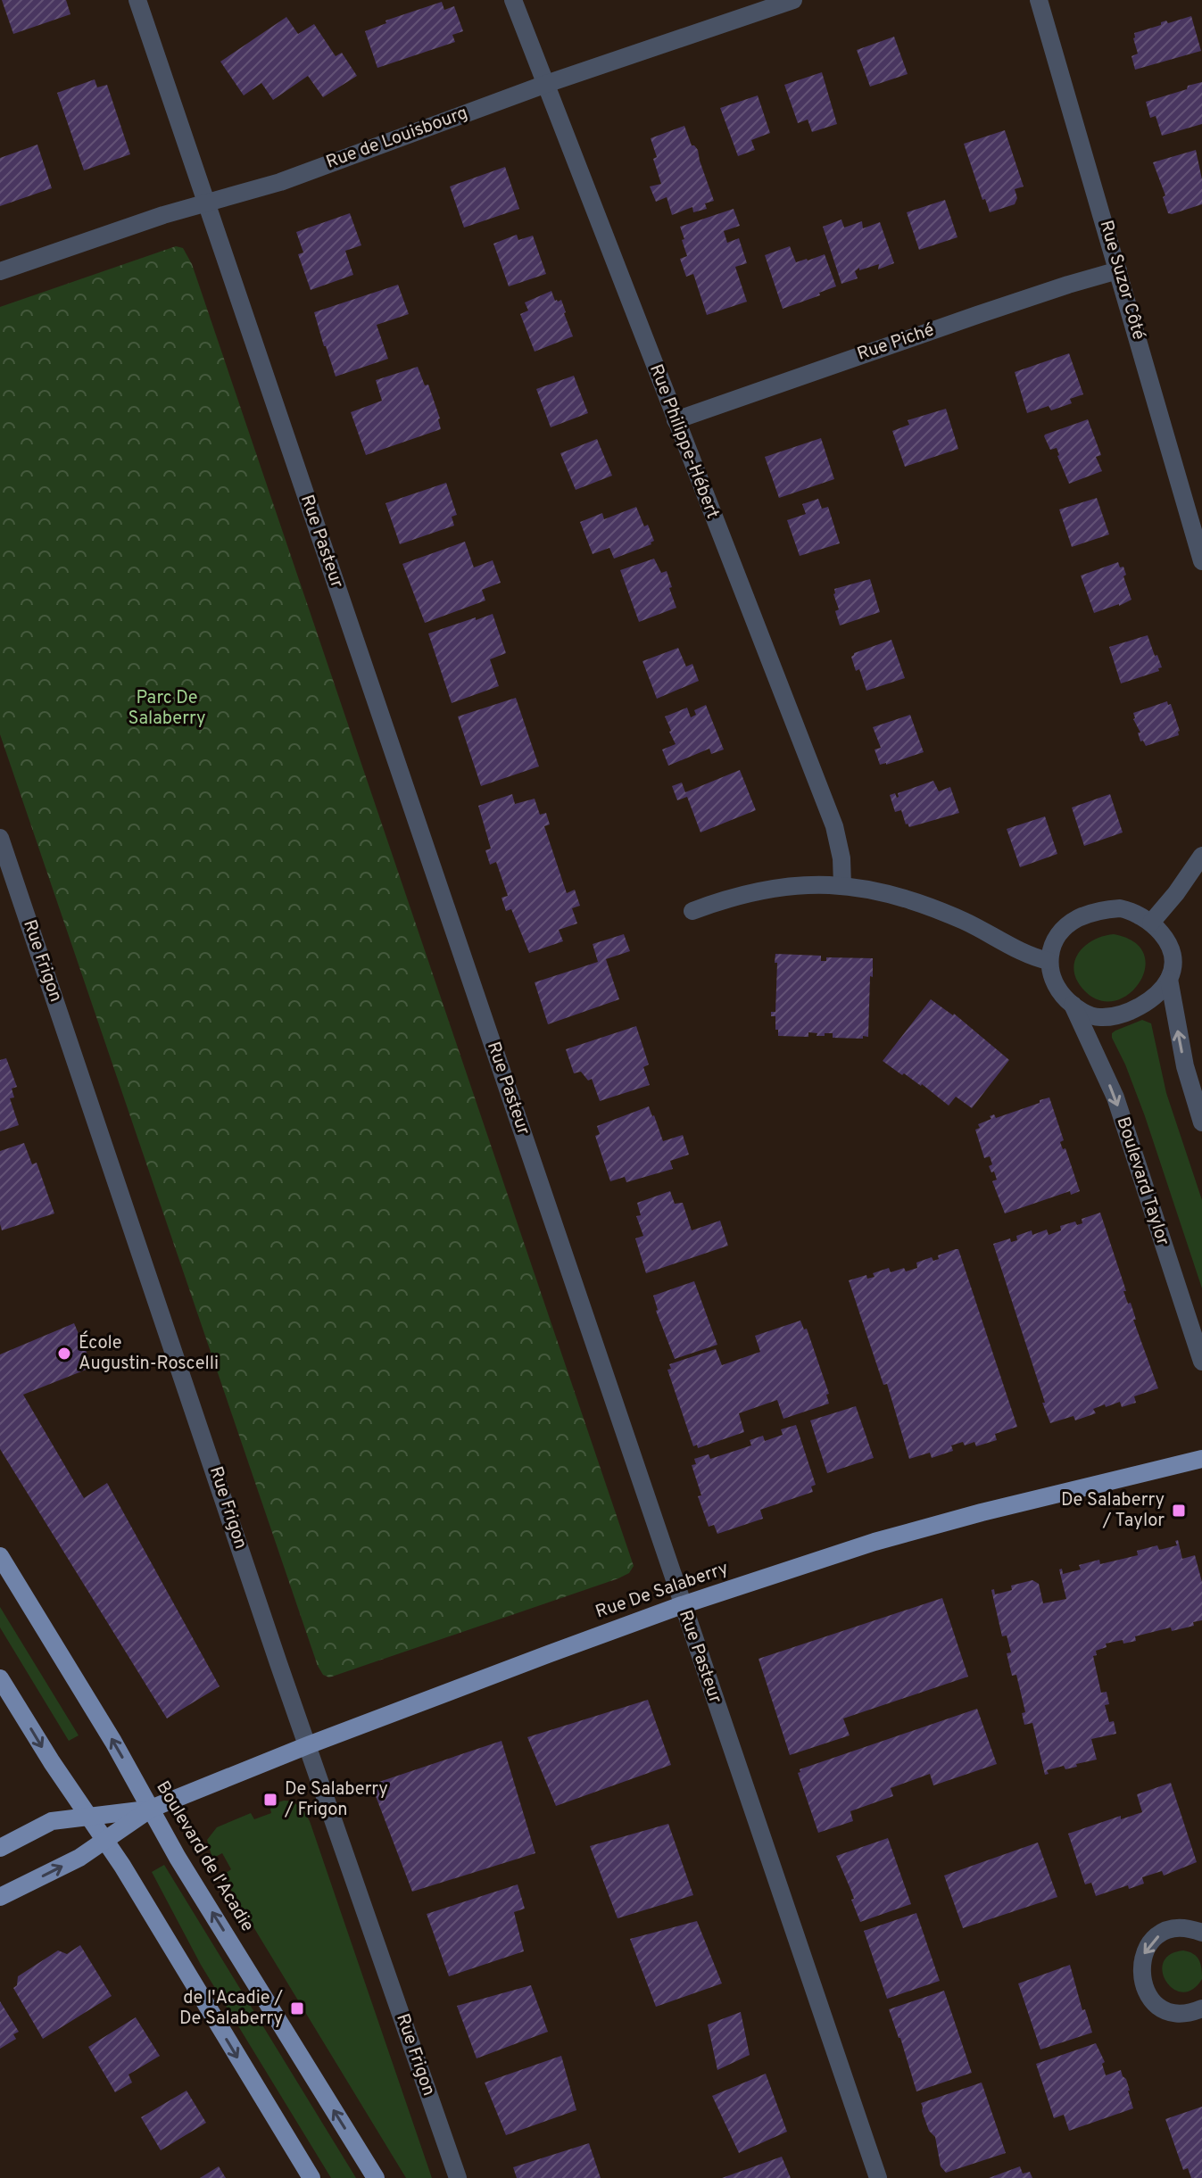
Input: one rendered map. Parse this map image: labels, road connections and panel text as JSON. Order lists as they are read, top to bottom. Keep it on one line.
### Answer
{"streets":{"main road":["Rue De Salaberry","Boulevard de l'Acadie"],"street":["Rue de Louisbourg","Rue Suzor Côté","Rue Piché","Rue Philippe-Hébert","Rue Pasteur","Rue Frigon","Boulevard Taylor"]},"crossings":[["Rue de Louisbourg","Rue Philippe-Hébert"],["Rue de Louisbourg","Rue Pasteur"],["Rue Suzor Côté","Rue Piché"],["Rue Piché","Rue Philippe-Hébert"],["Rue Pasteur","Rue De Salaberry"],["Rue Frigon","Rue De Salaberry"],["Rue De Salaberry","Boulevard de l'Acadie"]],"parks":["Parc De Salaberry"],"places":{"other":["École Augustin-Roscelli"],"transit":["De Salaberry / Taylor","De Salaberry / Frigon","de l'Acadie / De Salaberry"]}}
